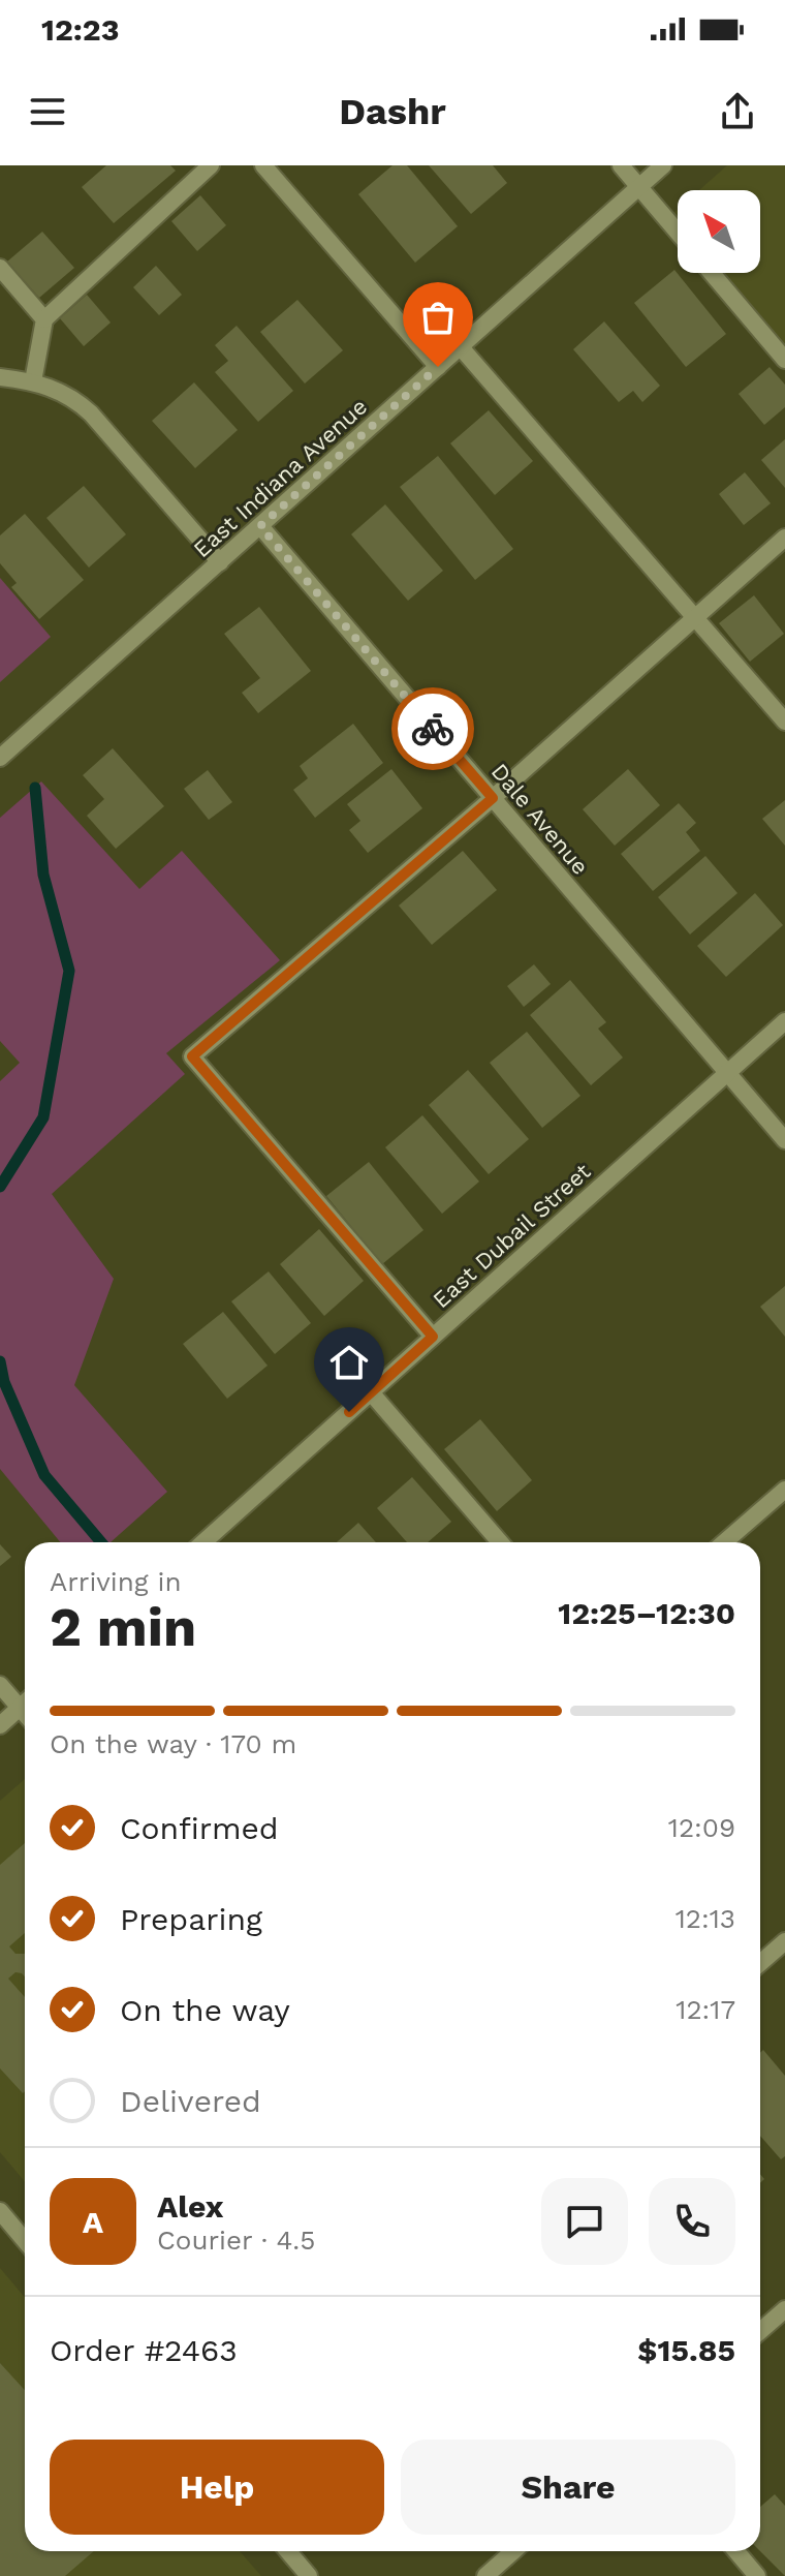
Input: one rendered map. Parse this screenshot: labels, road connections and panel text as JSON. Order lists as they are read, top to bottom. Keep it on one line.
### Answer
{"streets":{"street":["East Indiana Avenue","Dale Avenue","East Dubail Street"]},"crossings":[["East Indiana Avenue","Dale Avenue"],["Dale Avenue","East Dubail Street"]],"north":"top left","page":{"status":"12:23","header":"Dashr","heading":["2 min","Arriving in","12:25–12:30"],"panel":["Alex","Courier · 4.5","Order #2463","$15.85"],"bar":"On the way · 170 m","list":[["Confirmed","12:09"],["Preparing","12:13"],["On the way","12:17"],"Delivered"],"round":"A","buttons":["Help","Share"]}}
